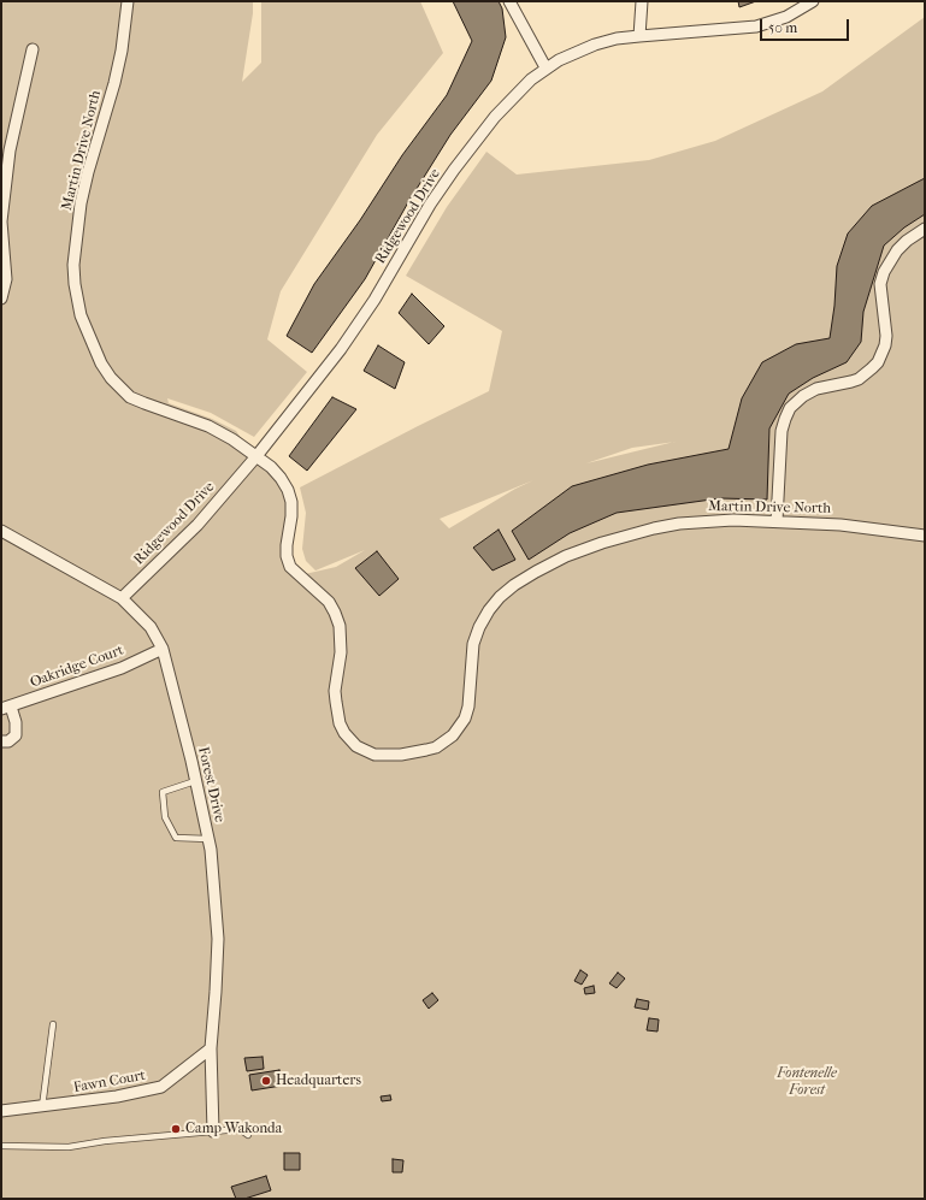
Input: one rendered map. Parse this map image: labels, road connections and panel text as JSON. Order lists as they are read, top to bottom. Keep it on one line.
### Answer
{"streets":{"street":["Martin Drive North","Ridgewood Drive","Oakridge Court","Forest Drive","Fawn Court"]},"crossings":[["Martin Drive North","Ridgewood Drive"],["Ridgewood Drive","Forest Drive"],["Oakridge Court","Forest Drive"],["Forest Drive","Fawn Court"]],"parks":["Fontenelle Forest"],"places":["Headquarters","Camp Wakonda"],"scale_bar":"50 m"}
